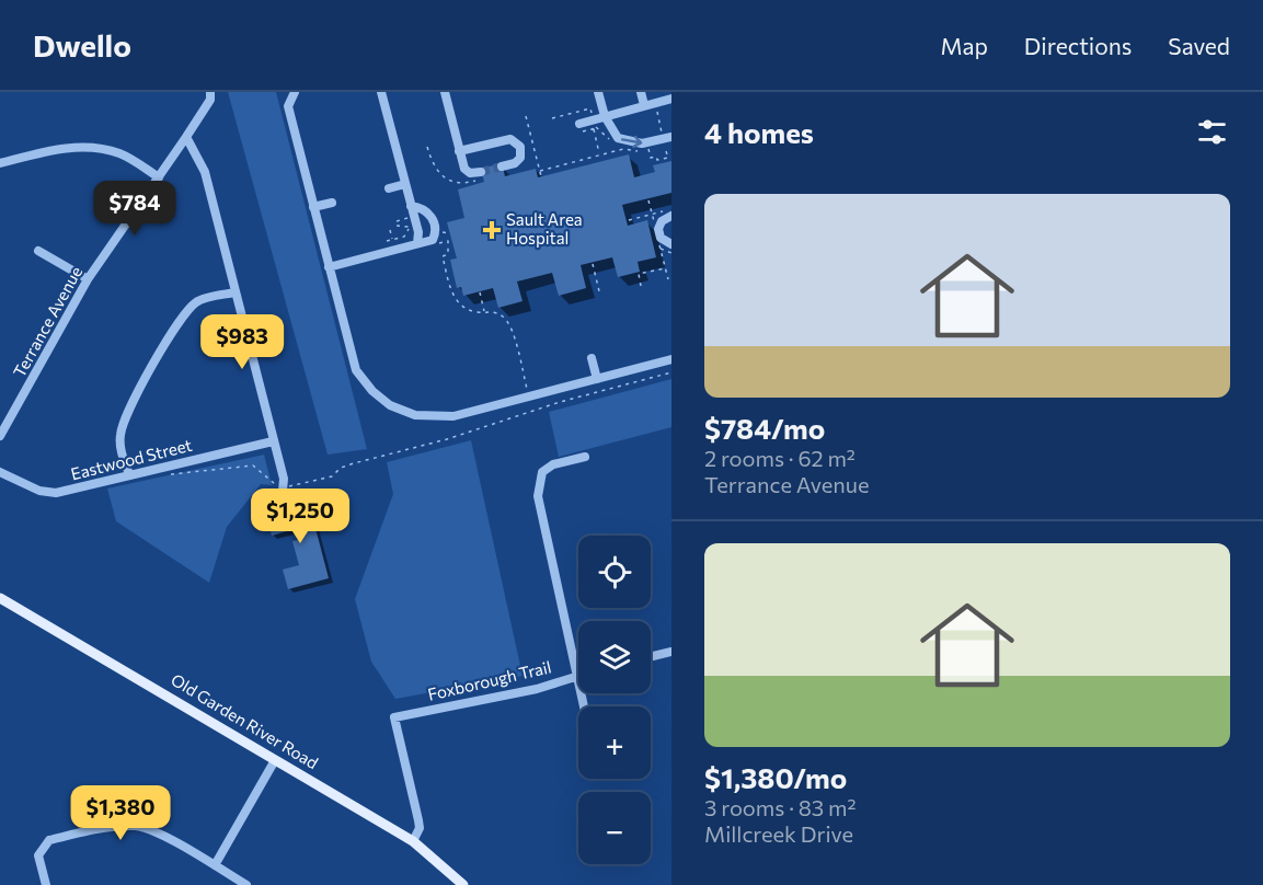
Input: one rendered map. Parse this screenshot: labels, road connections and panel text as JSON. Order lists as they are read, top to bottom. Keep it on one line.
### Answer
{"streets":{"main road":["Old Garden River Road"],"street":["Terrance Avenue","Eastwood Street","Foxborough Trail"]},"crossings":[["Foxborough Trail","Old Garden River Road"]],"places":{"health":["Sault Area Hospital"]},"page":{"header":"Dwello","nav":["Map","Directions","Saved"],"heading":"4 homes","list":[{"name":"$784/mo","note":"2 rooms · 62 m² · Terrance Avenue"},{"name":"$1,380/mo","note":"3 rooms · 83 m² · Millcreek Drive"}],"price":["$784","$983","$1,250","$1,380"],"map_buttons":["+","−"]}}
